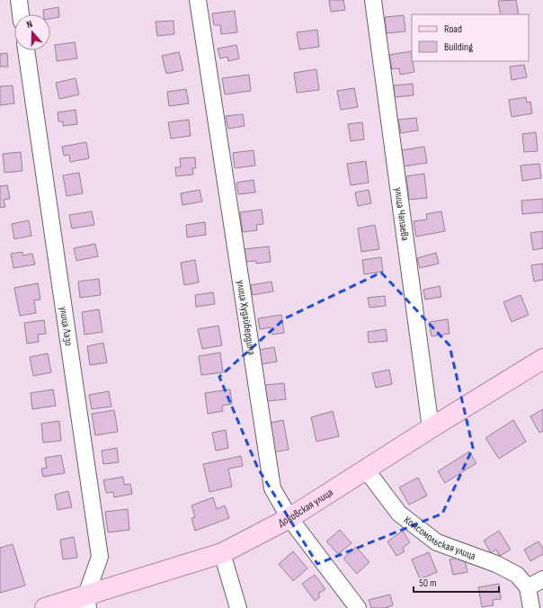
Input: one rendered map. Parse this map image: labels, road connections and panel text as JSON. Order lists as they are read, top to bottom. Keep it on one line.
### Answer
{"streets":{"main road":["Доковская улица"],"street":["улица Чапаева","улица Худайбердина","улица Лазо","Комсомольская улица"]},"crossings":[["улица Чапаева","Доковская улица"],["улица Худайбердина","Доковская улица"],["улица Лазо","Доковская улица"],["Доковская улица","Комсомольская улица"]],"legend":["Road","Building"],"scale_bar":"50 m","north":"top"}
